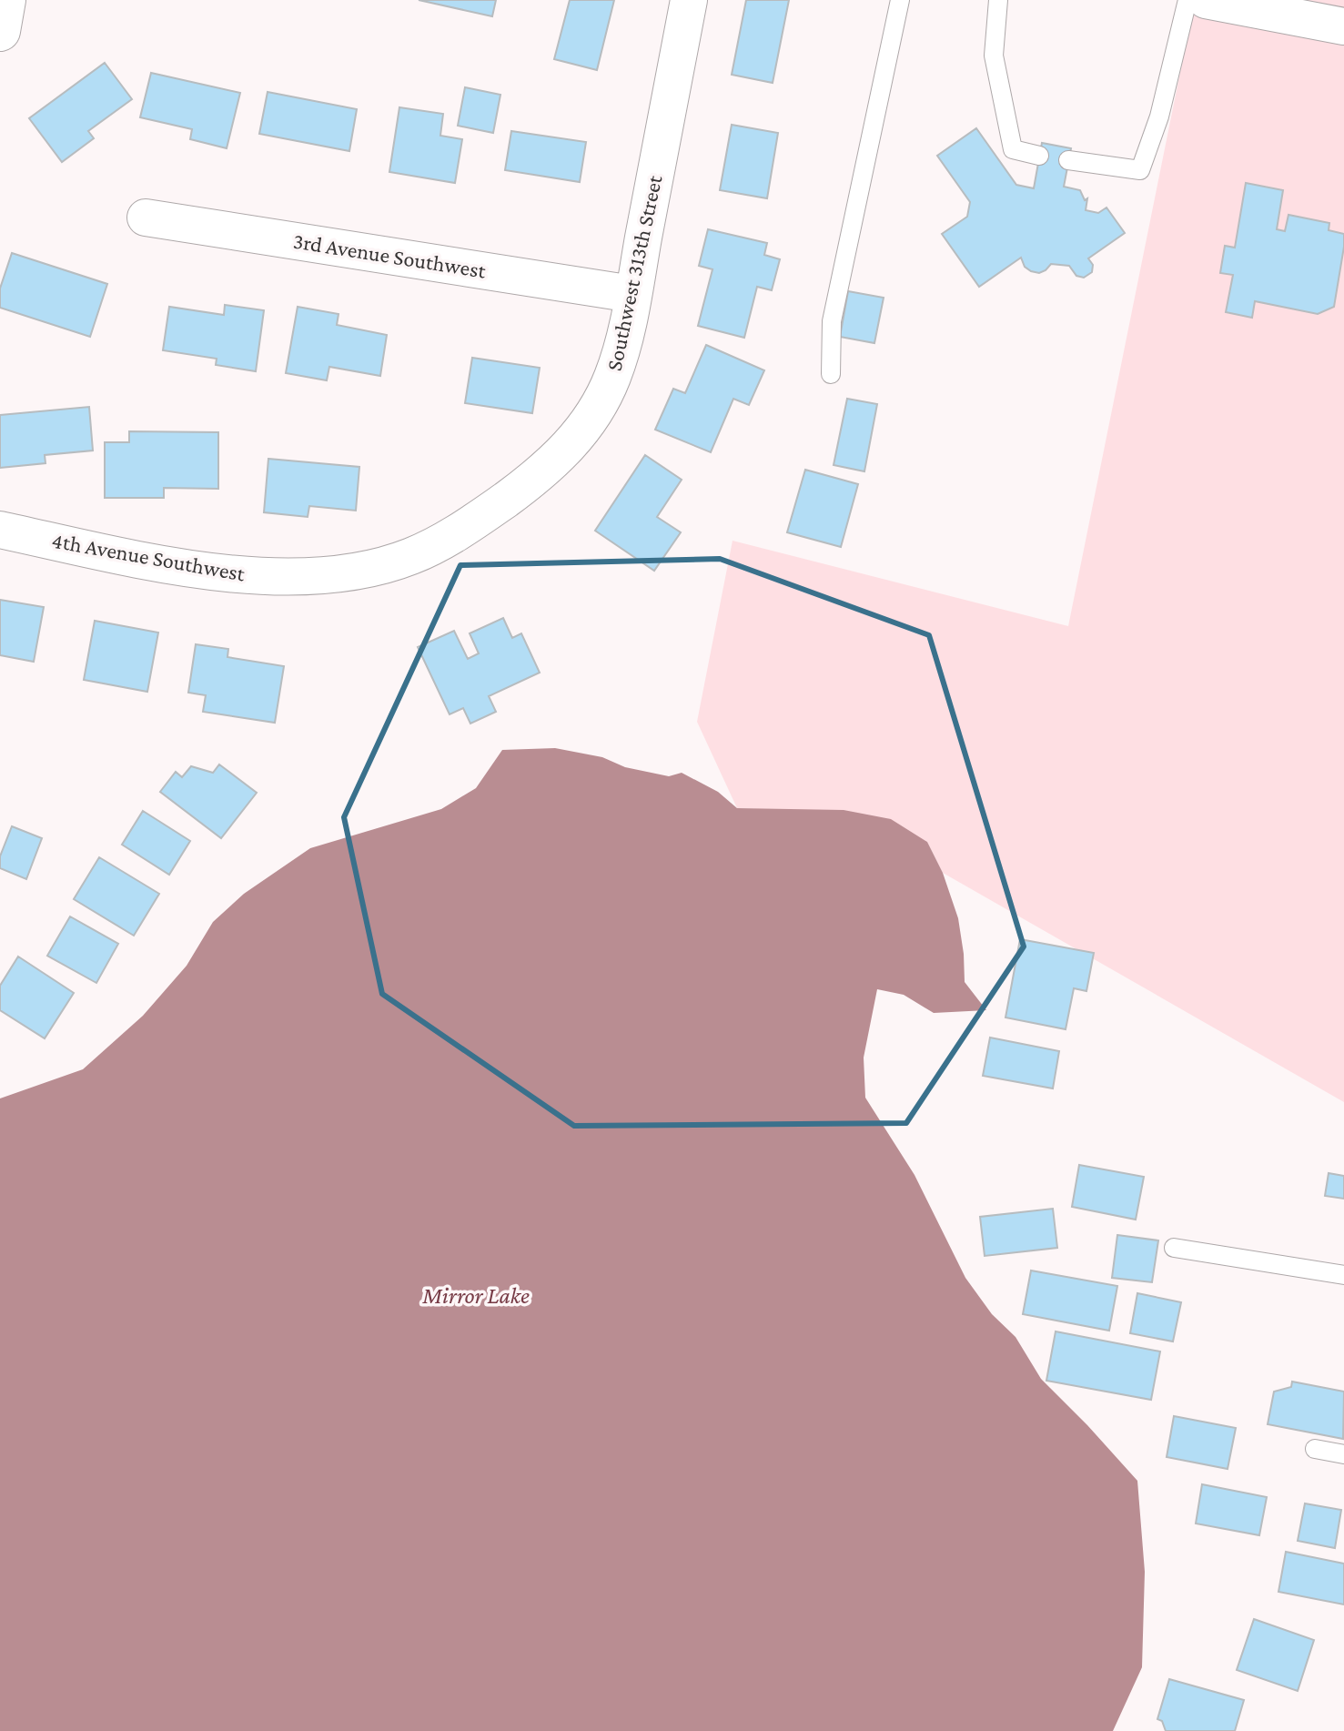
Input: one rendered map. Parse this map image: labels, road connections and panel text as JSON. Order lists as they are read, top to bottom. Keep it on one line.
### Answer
{"streets":{"street":["3rd Avenue Southwest","Southwest 313th Street","4th Avenue Southwest"]},"crossings":[["3rd Avenue Southwest","Southwest 313th Street"],["Southwest 313th Street","4th Avenue Southwest"]],"water":["Mirror Lake"]}
